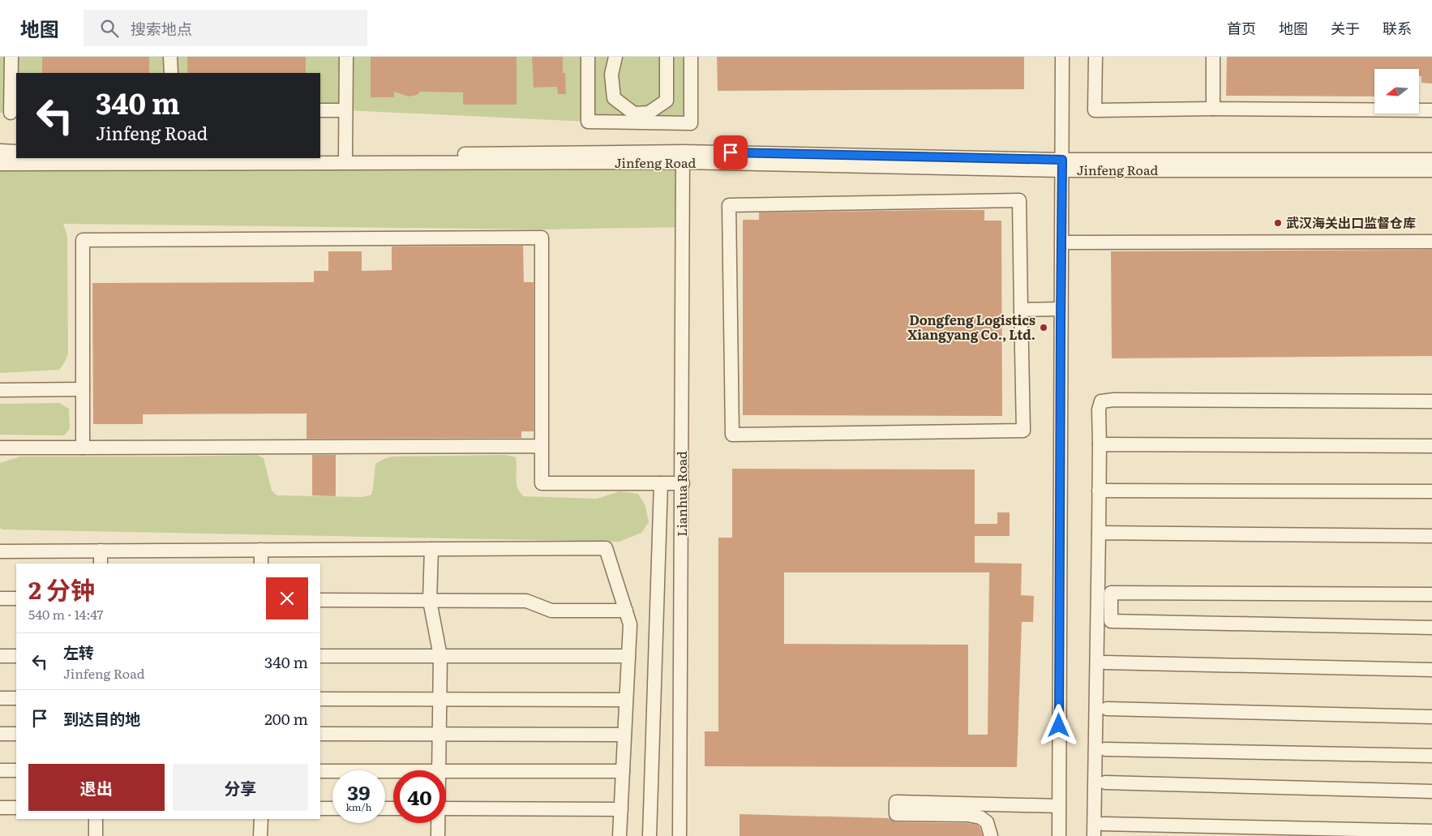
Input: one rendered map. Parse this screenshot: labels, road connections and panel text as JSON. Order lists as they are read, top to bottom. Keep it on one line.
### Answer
{"streets":{"street":["Jinfeng Road","Lianhua Road"]},"crossings":[["Jinfeng Road","Lianhua Road"]],"places":["武汉海关出口监督仓库","Dongfeng Logistics Xiangyang Co., Ltd."],"north":"left","page":{"header":"地图","search":"搜索地点","nav":["首页","地图","关于","联系"],"turn":["340 m","Jinfeng Road"],"heading":["2 分钟","540 m · 14:47"],"list":[{"name":"左转","note":"Jinfeng Road","value":"340 m"},{"name":"到达目的地","value":"200 m"}],"buttons":["退出","分享"],"speed":"39 km/h","limit":"40"}}
